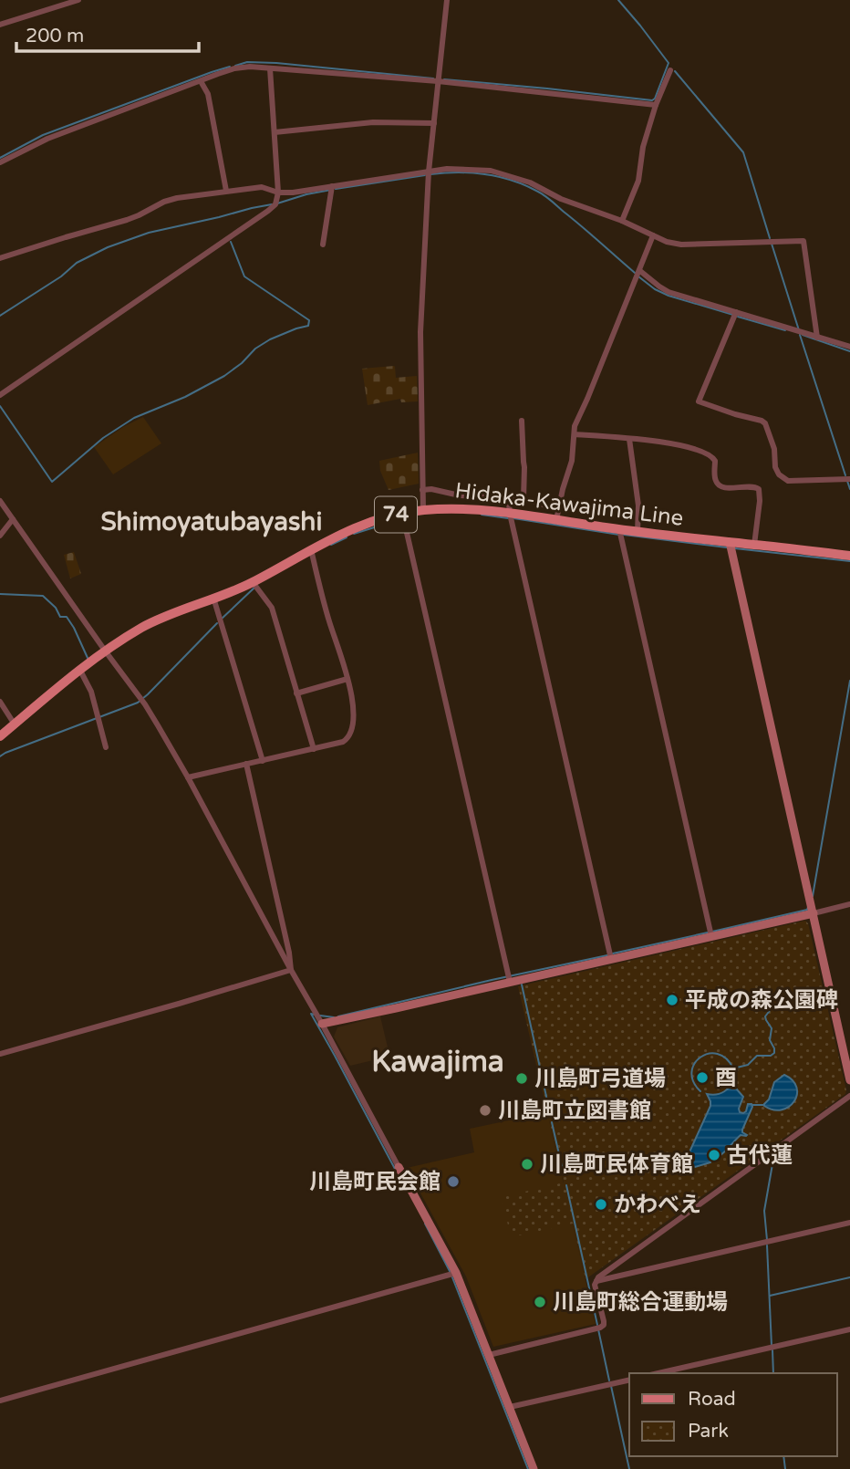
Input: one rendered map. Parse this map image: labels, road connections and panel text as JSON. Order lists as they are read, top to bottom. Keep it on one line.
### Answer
{"streets":{"main road":["Hidaka-Kawajima Line","74"]},"districts":["Shimoyatubayashi","Kawajima"],"places":["平成の森公園碑","酉","川島町弓道場","川島町立図書館","古代蓮","川島町民体育館","川島町民会館","かわべえ","川島町総合運動場"],"legend":["Road","Park"],"scale_bar":"200 m"}
